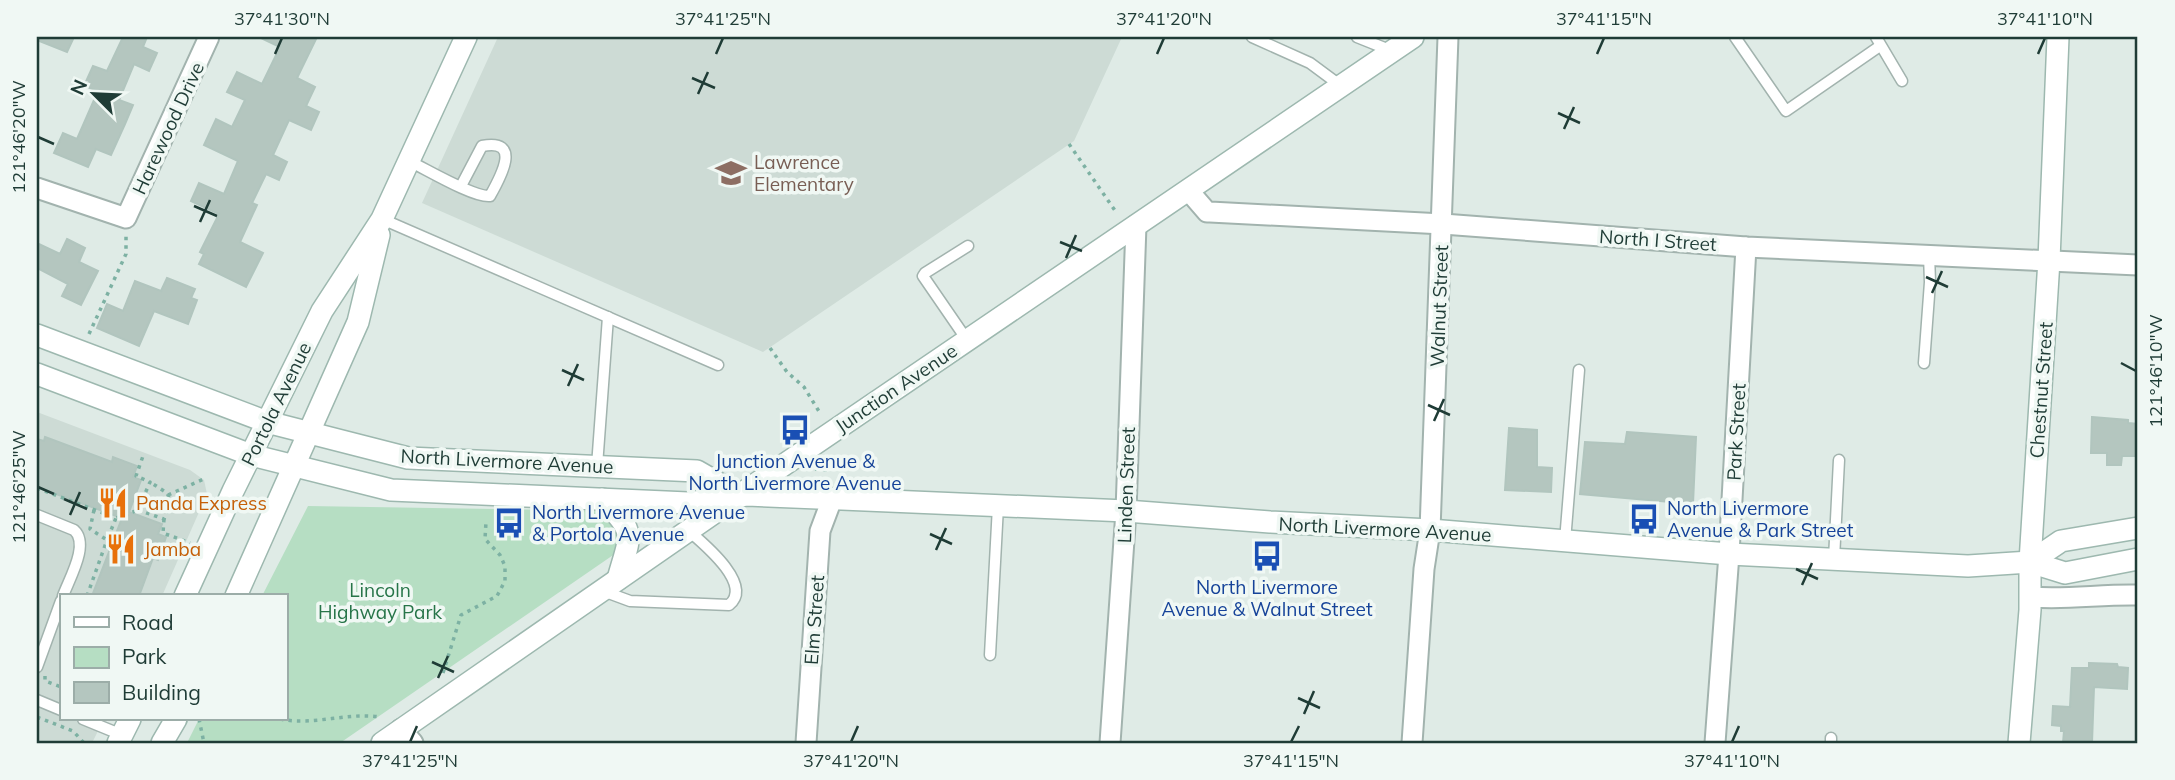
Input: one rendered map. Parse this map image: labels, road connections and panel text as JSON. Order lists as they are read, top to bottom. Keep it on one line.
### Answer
{"streets":{"main road":["Junction Avenue","Chestnut Street","Portola Avenue","North Livermore Avenue"],"street":["Harewood Drive","North I Street","Walnut Street","Park Street","Linden Street","Elm Street"]},"crossings":[["North I Street","Walnut Street"],["North I Street","Junction Avenue"],["North I Street","Chestnut Street"],["North I Street","Park Street"],["Walnut Street","North Livermore Avenue"],["Junction Avenue","North Livermore Avenue"],["Junction Avenue","Linden Street"],["Chestnut Street","North Livermore Avenue"],["Portola Avenue","North Livermore Avenue"],["Park Street","North Livermore Avenue"],["North Livermore Avenue","Linden Street"],["North Livermore Avenue","Elm Street"]],"parks":["Lincoln Highway Park"],"places":{"school or university":["Lawrence Elementary"],"bus stop":["Junction Avenue & North Livermore Avenue","North Livermore Avenue & Park Street","North Livermore Avenue & Portola Avenue","North Livermore Avenue & Walnut Street"],"restaurant":["Panda Express","Jamba"]},"legend":["Road","Park","Building"],"north":"top left","coordinates":["37°41'30\"N","37°41'25\"N","37°41'20\"N","37°41'15\"N","37°41'10\"N","121°46'20\"W","121°46'10\"W","121°46'25\"W"]}
